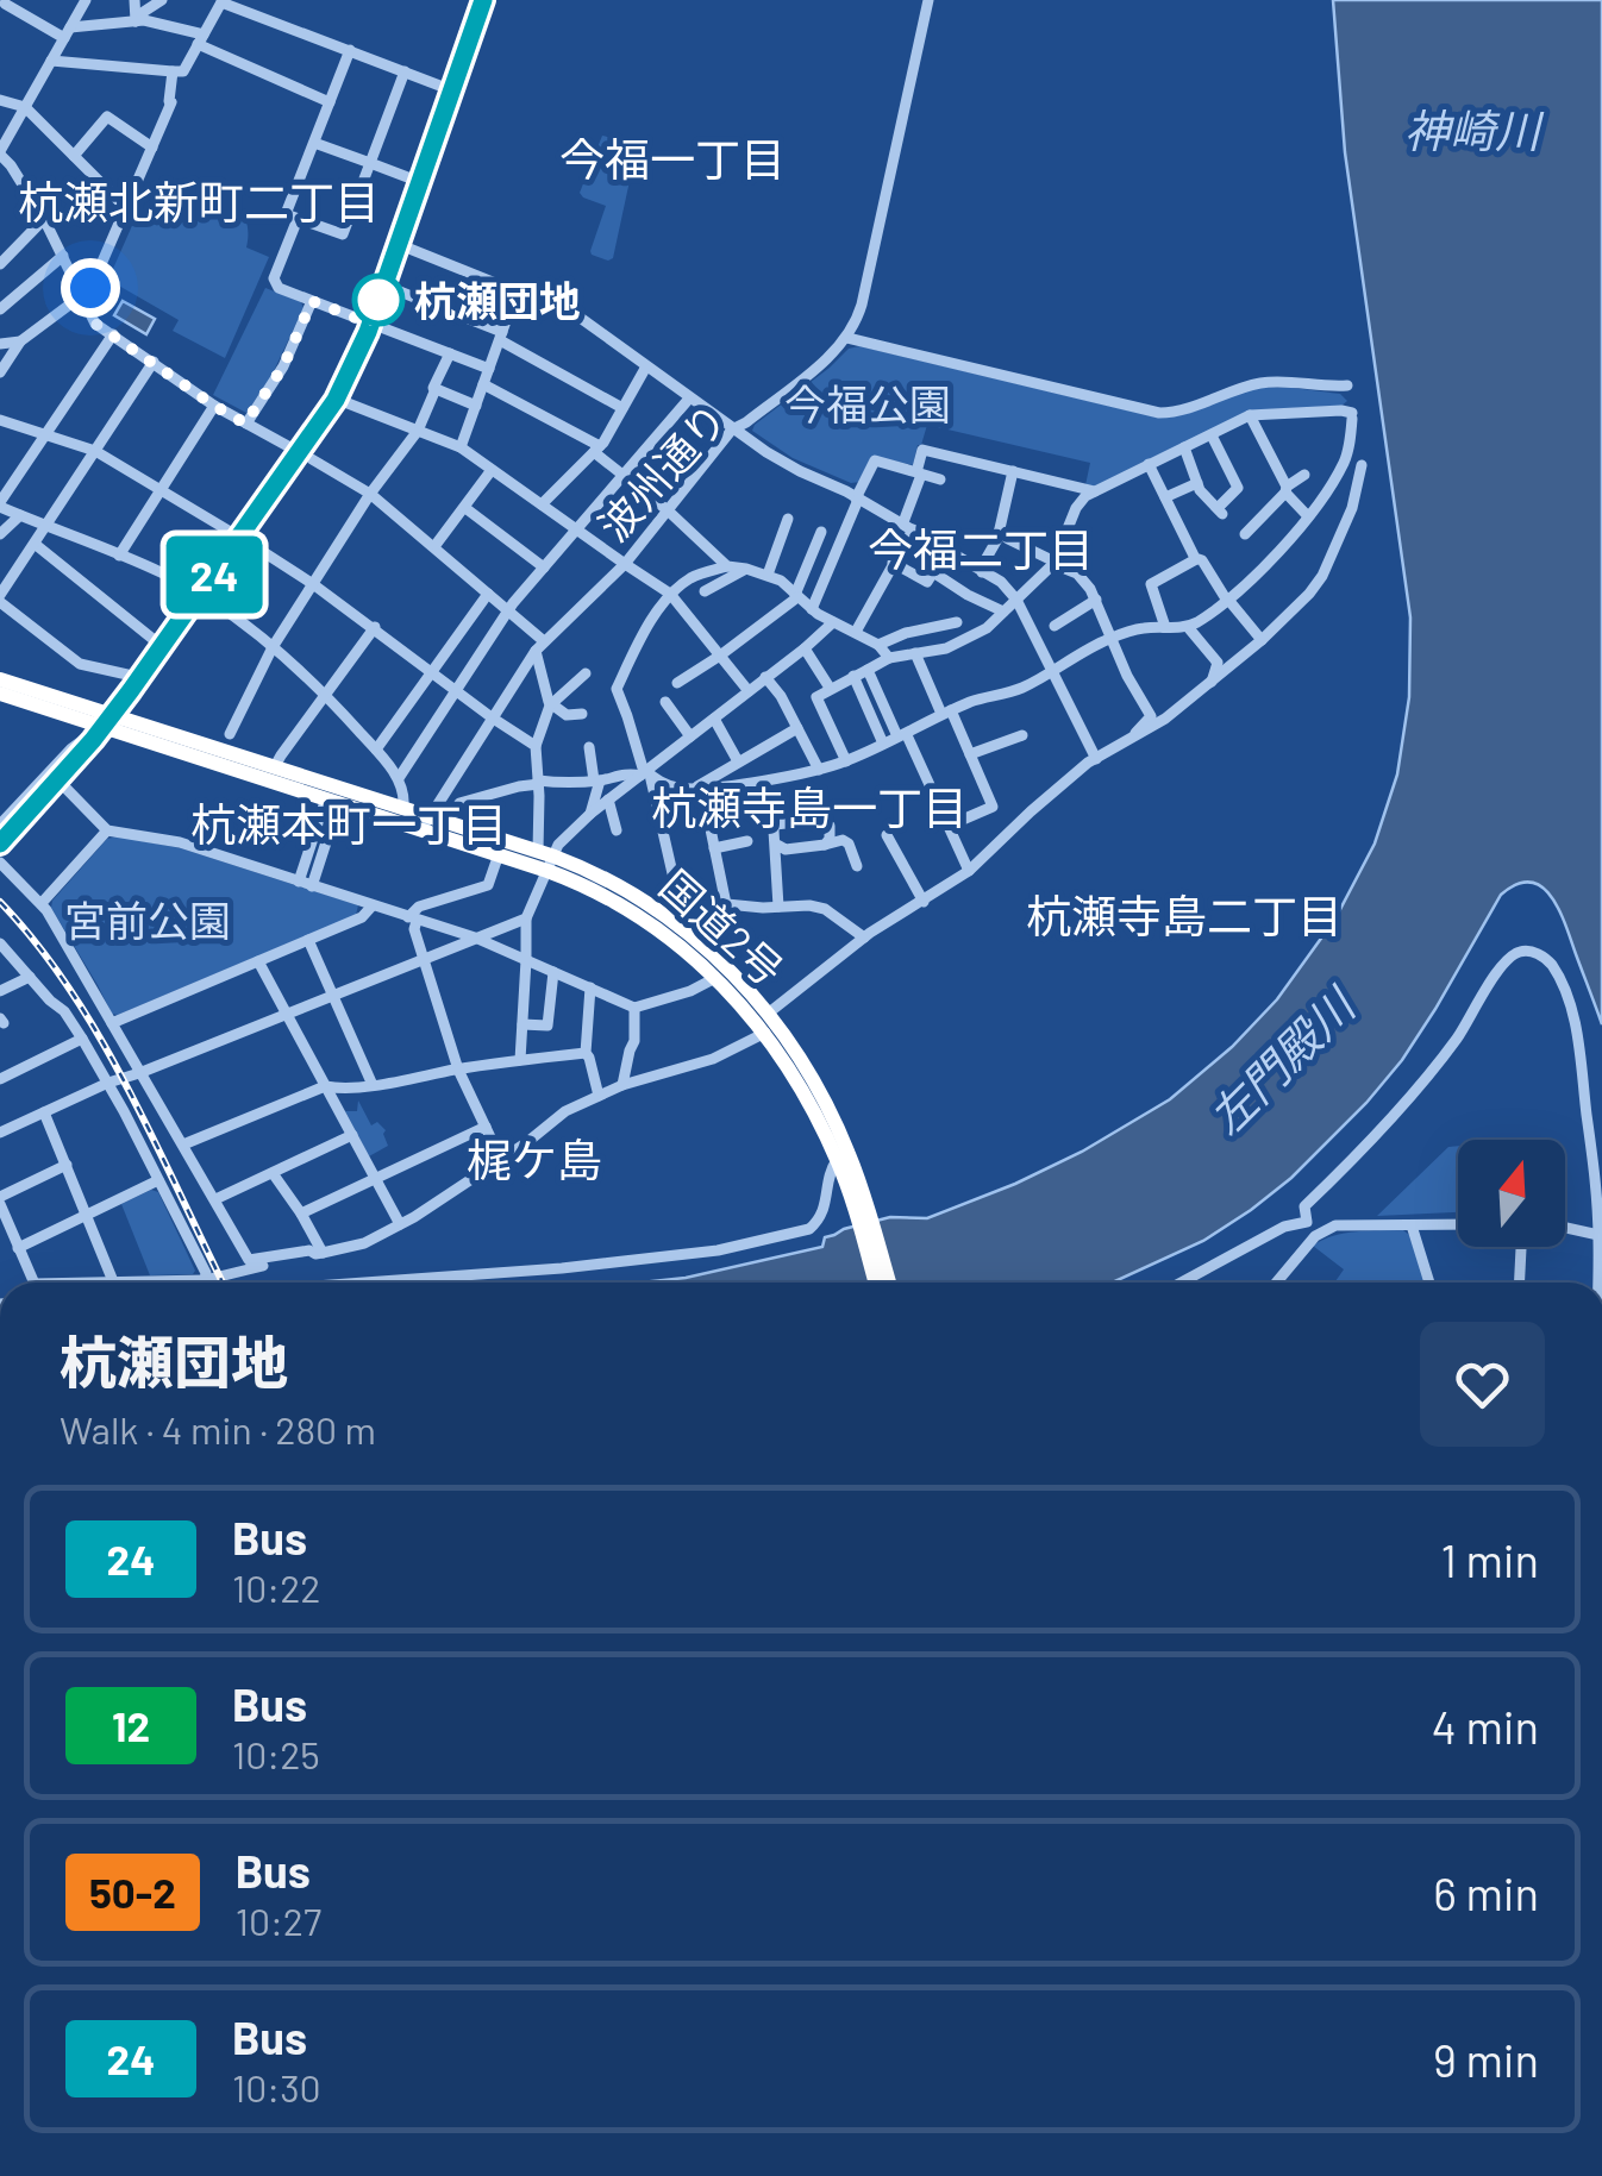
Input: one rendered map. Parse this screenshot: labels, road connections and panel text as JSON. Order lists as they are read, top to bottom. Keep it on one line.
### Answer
{"streets":{"highway":["国道2号"],"street":["波州通り"]},"crossings":[["波州通り","国道2号"]],"districts":["今福一丁目","杭瀬北新町二丁目","今福二丁目","杭瀬寺島一丁目","杭瀬本町一丁目","杭瀬寺島二丁目","梶ケ島"],"water":["神崎川","左門殿川"],"parks":["今福公園","宮前公園"],"places":["杭瀬団地"],"lines":["bus line 24"],"north":"top","page":{"on_map":"24","heading":["杭瀬団地","Walk · 4 min · 280 m"],"list":[{"mark":"24","name":"Bus","note":"10:22","value":"1 min"},{"mark":"12","name":"Bus","note":"10:25","value":"4 min"},{"mark":"50-2","name":"Bus","note":"10:27","value":"6 min"},{"mark":"24","name":"Bus","note":"10:30","value":"9 min"}]}}
